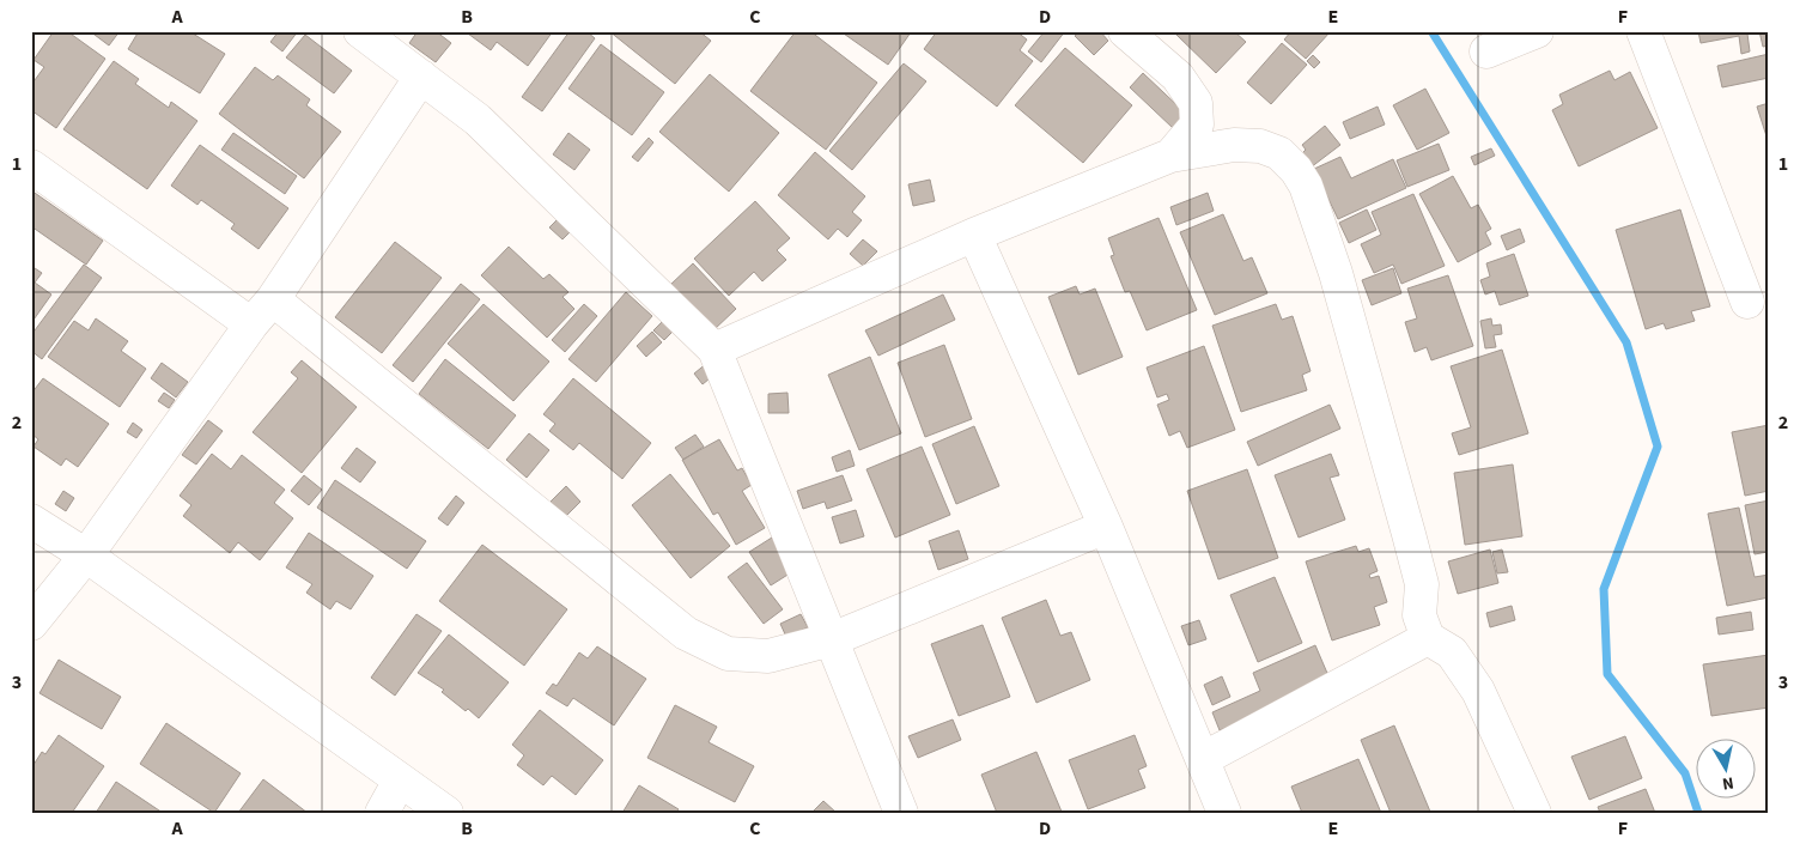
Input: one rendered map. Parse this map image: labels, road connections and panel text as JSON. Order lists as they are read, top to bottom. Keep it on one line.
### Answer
{"north":"bottom","grid":{"columns":["A","B","C","D","E","F"],"rows":["1","2","3"]}}
